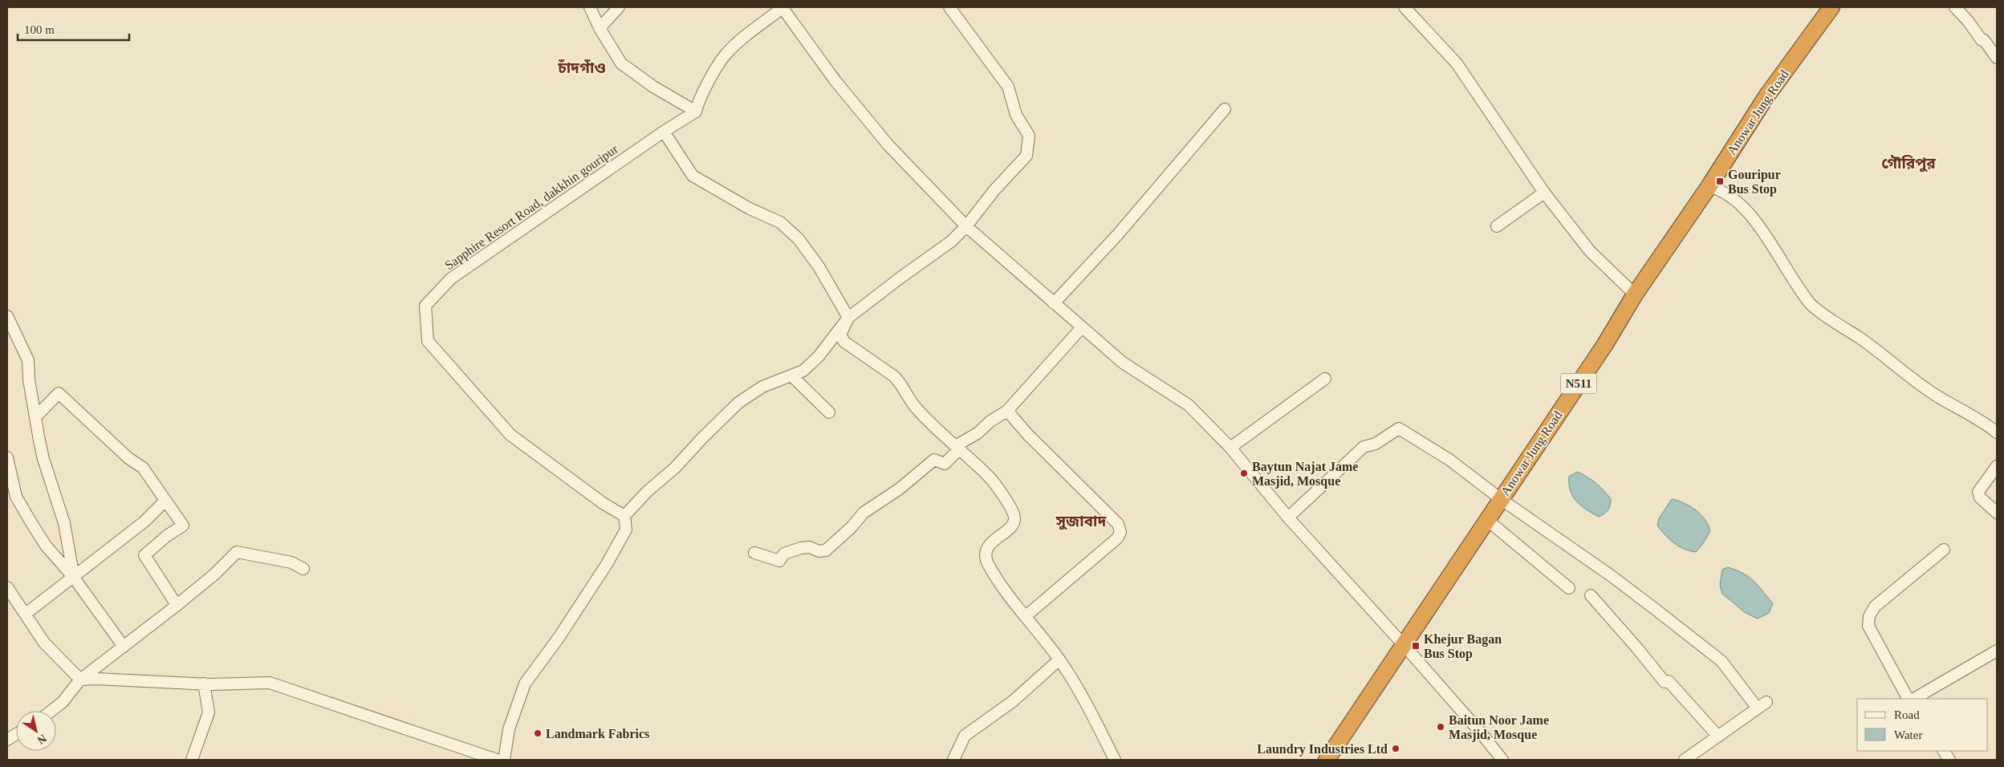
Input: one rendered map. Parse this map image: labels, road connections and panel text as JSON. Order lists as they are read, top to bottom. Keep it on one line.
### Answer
{"streets":{"highway":["Anowar Jung Road","N511"],"street":["Sapphire Resort Road, dakkhin gouripur"]},"districts":["চাঁদগাঁও","গৌরিপুর","সুজাবাদ"],"places":{"transit":["Gouripur Bus Stop","Khejur Bagan Bus Stop"],"other":["Baytun Najat Jame Masjid, Mosque","Baitun Noor Jame Masjid, Mosque","Landmark Fabrics","Laundry Industries Ltd"]},"legend":["Road","Water"],"scale_bar":"100 m","north":"bottom right"}
